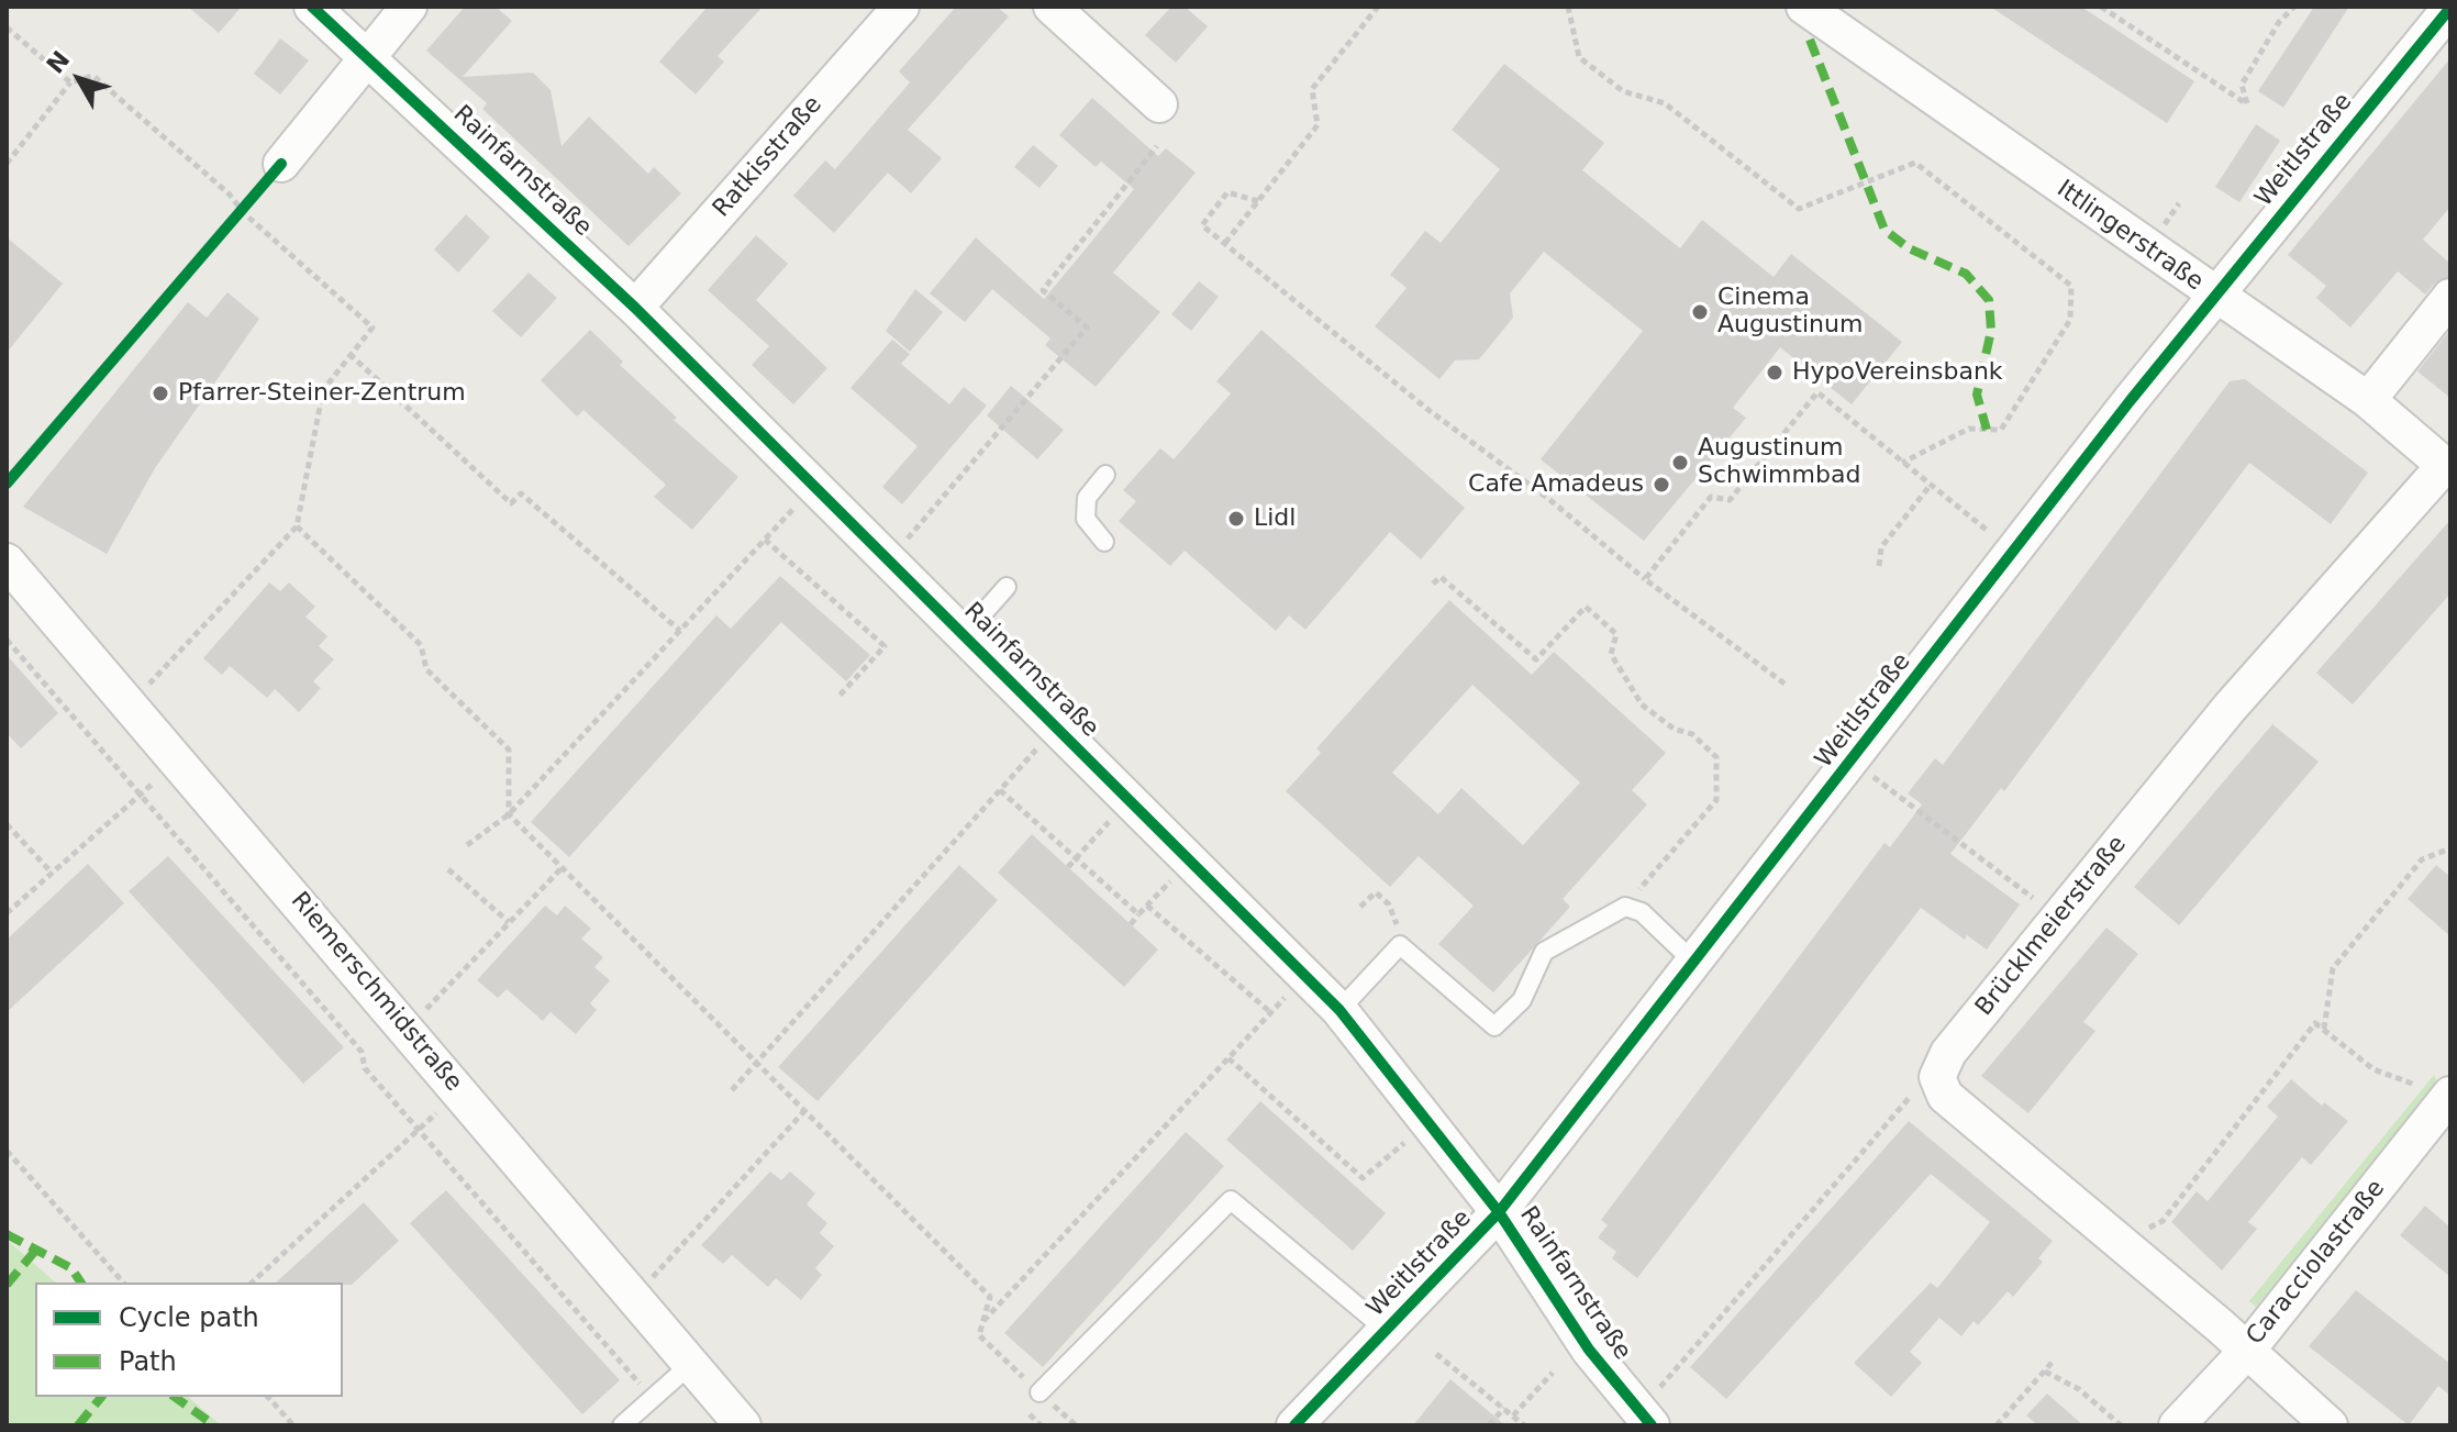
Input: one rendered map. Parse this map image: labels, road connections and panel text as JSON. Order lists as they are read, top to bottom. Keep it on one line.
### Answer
{"streets":{"street":["Weitlstraße","Ratkisstraße","Rainfarnstraße","Ittlingerstraße","Brücklmeierstraße","Riemerschmidstraße","Caracciolastraße"]},"crossings":[["Weitlstraße","Rainfarnstraße"],["Weitlstraße","Ittlingerstraße"],["Ratkisstraße","Rainfarnstraße"],["Ittlingerstraße","Brücklmeierstraße"]],"places":["Cinema Augustinum","HypoVereinsbank","Pfarrer-Steiner-Zentrum","Augustinum Schwimmbad","Cafe Amadeus","Lidl"],"legend":["Cycle path","Path"],"north":"top left"}
